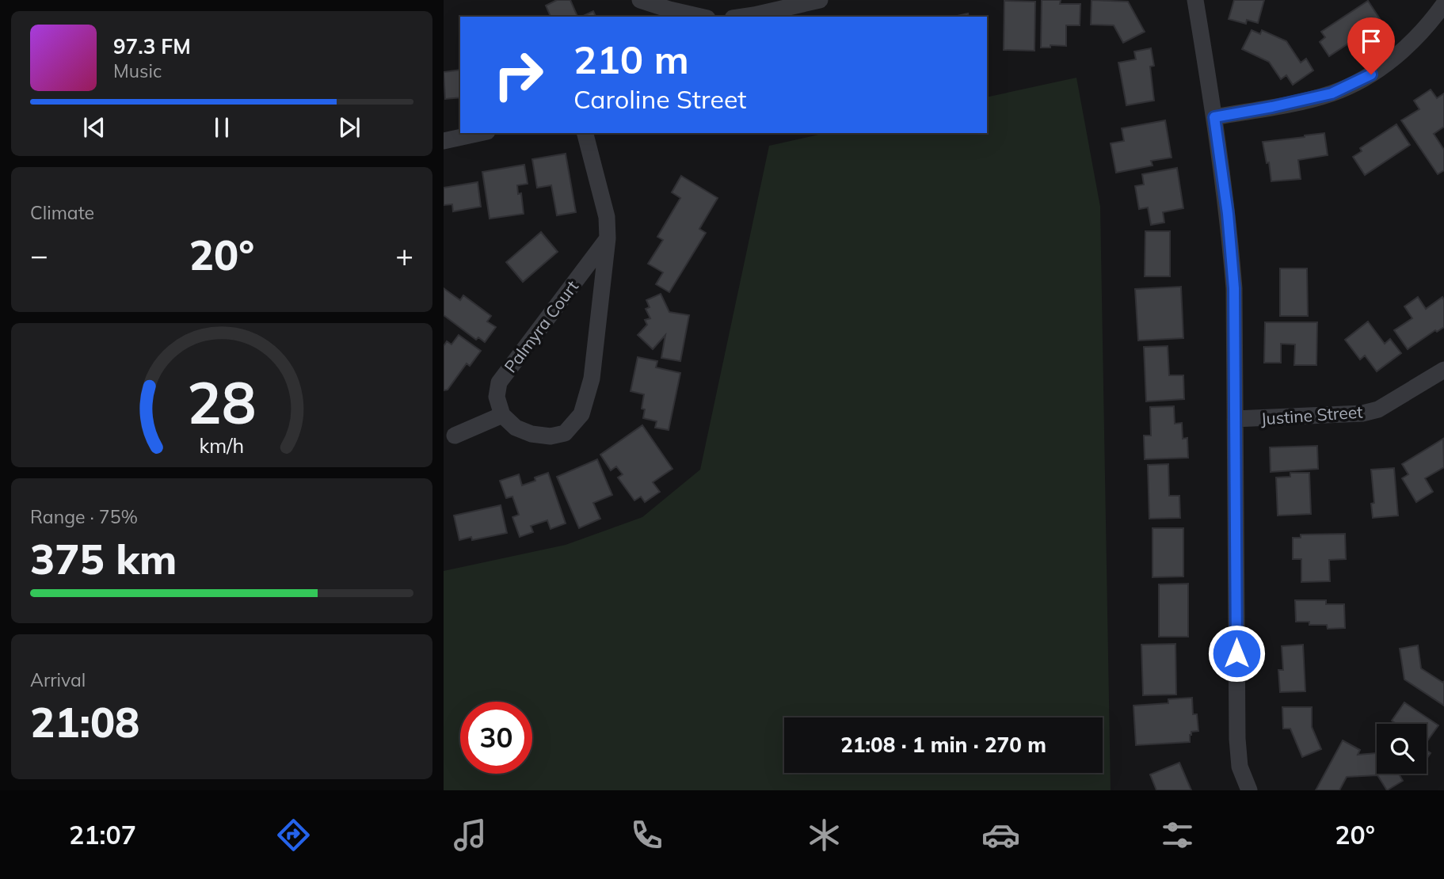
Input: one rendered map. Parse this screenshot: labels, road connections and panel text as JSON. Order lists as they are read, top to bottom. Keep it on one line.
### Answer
{"streets":{"street":["Palmyra Court","Justine Street"]},"page":{"turn":["210 m","Caroline Street"],"song":["97.3 FM","Music"],"tile":["Climate",["Range · 75%","375 km"],["Arrival","21:08"]],"heat":["−","20°","+"],"limit":"30","trip":"21:08 · 1 min · 270 m","tabs":["21:07","20°"],"gauge":["28","km/h"]}}
